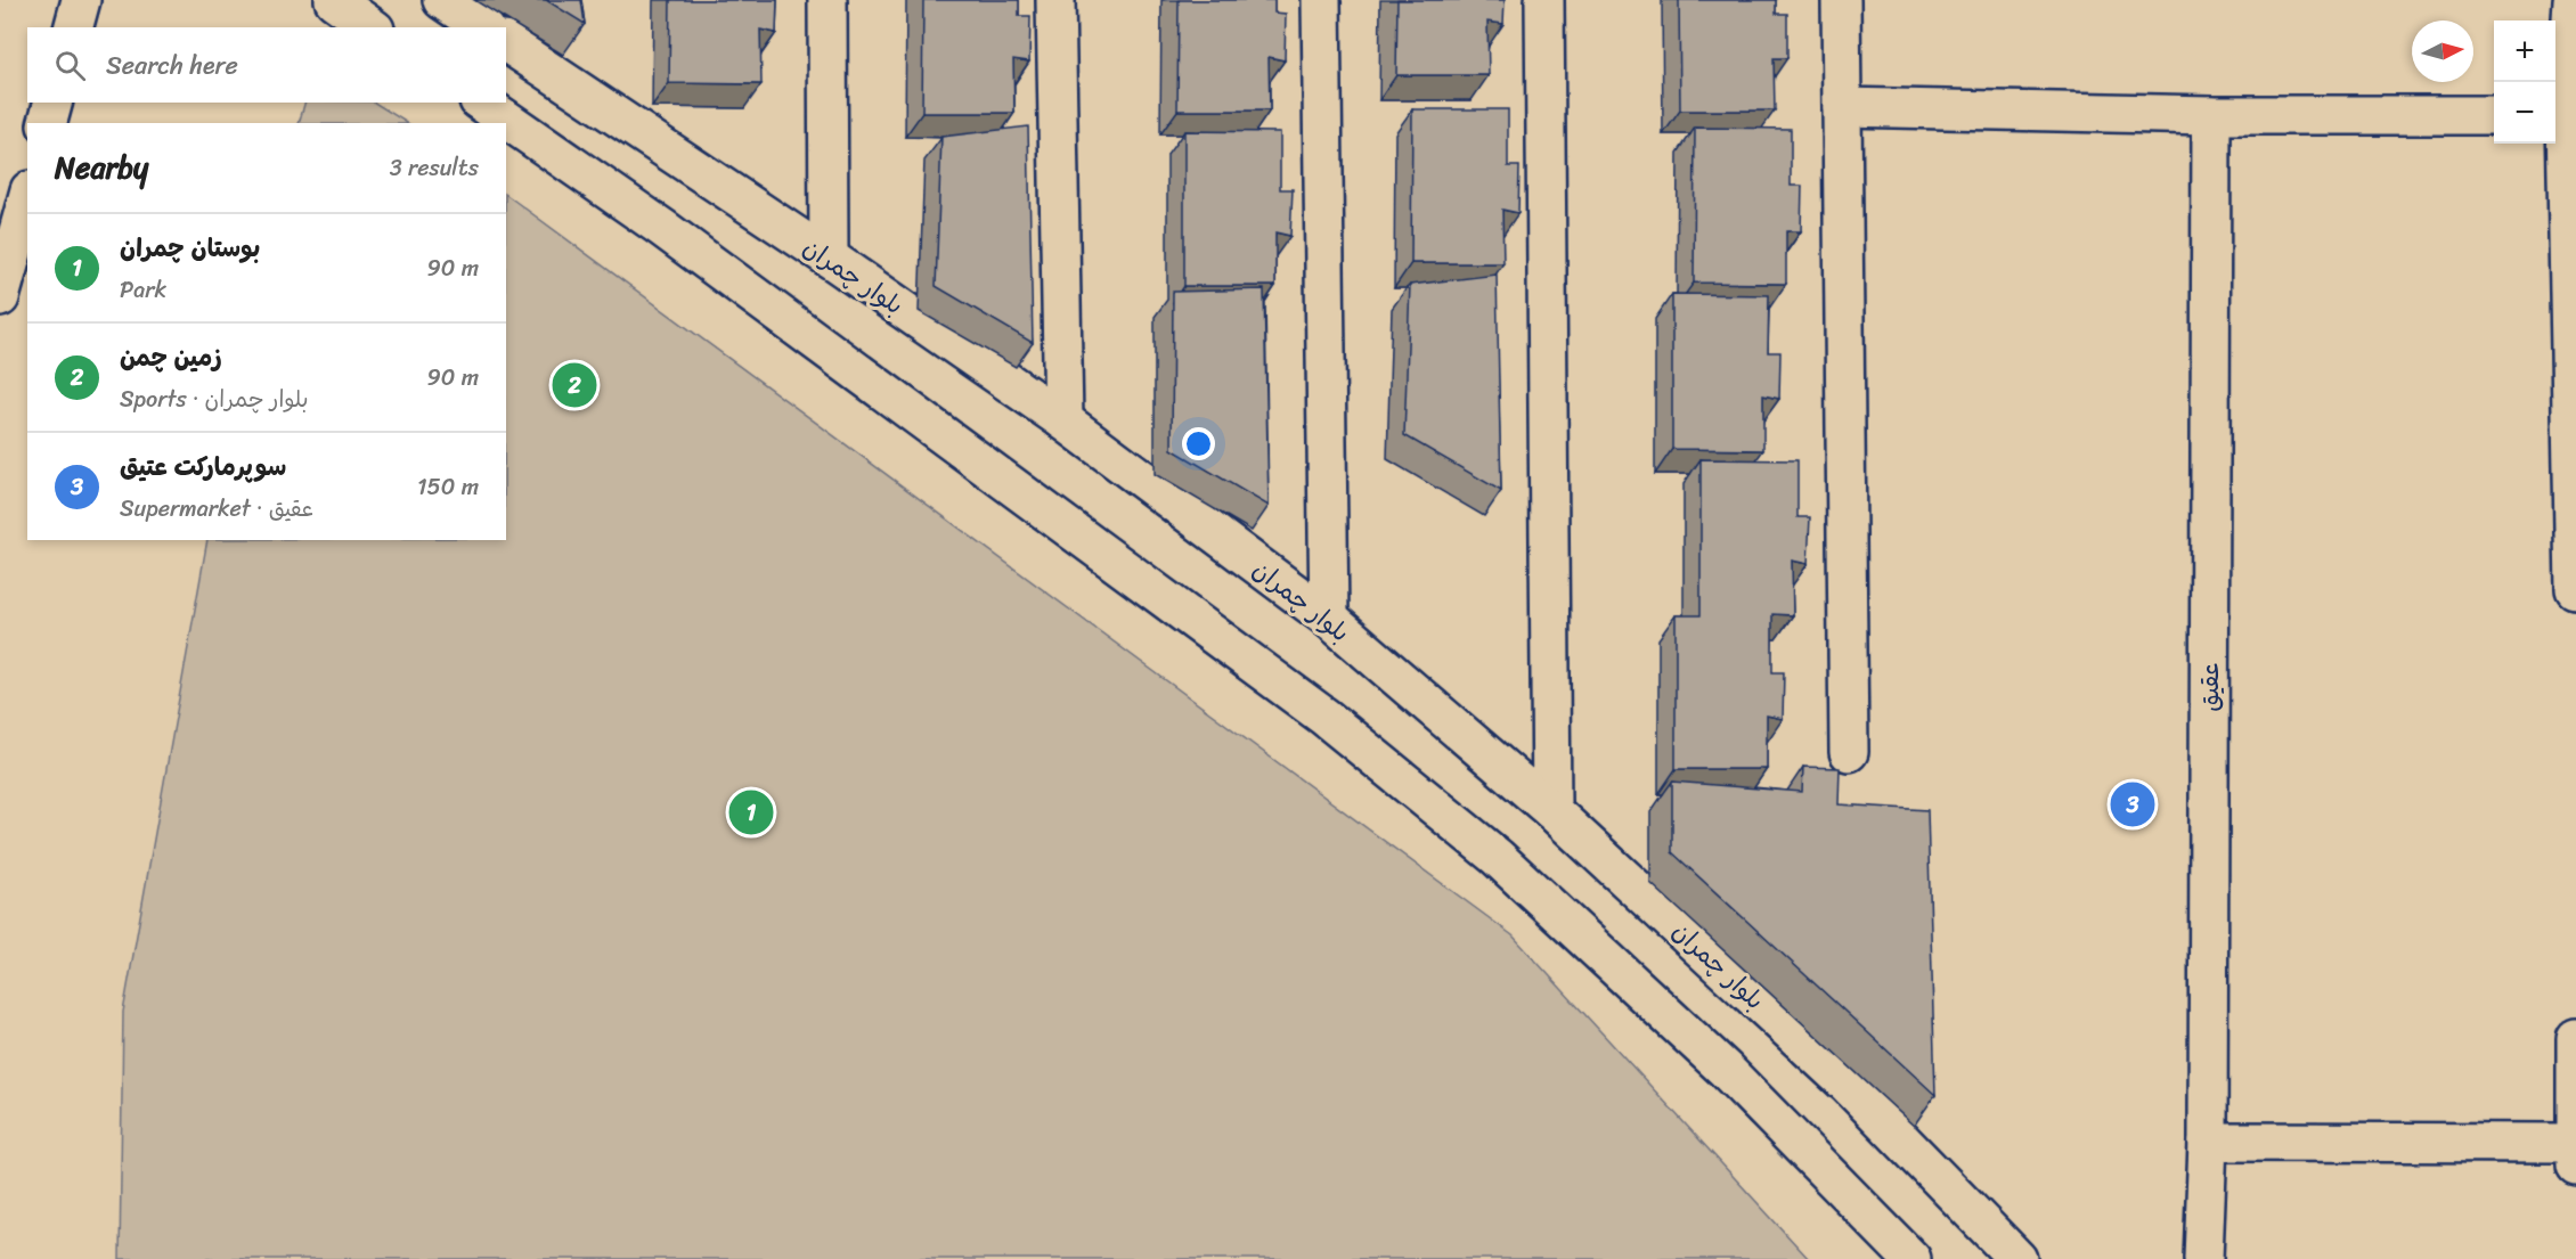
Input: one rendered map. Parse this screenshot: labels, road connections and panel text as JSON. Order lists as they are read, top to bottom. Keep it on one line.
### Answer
{"streets":{"street":["بلوار چمران","عقیق"]},"north":"right","page":{"map_buttons":["+","−"],"search":"Search here","heading":["Nearby","3 results"],"list":[{"mark":"1","name":"بوستان چمران","note":"Park","value":"90 m"},{"mark":"2","name":"زمین چمن","note":"Sports · بلوار چمران","value":"90 m"},{"mark":"3","name":"سوپرمارکت عتیق","note":"Supermarket · عقیق","value":"150 m"}],"pins":["2","3","1"]}}
